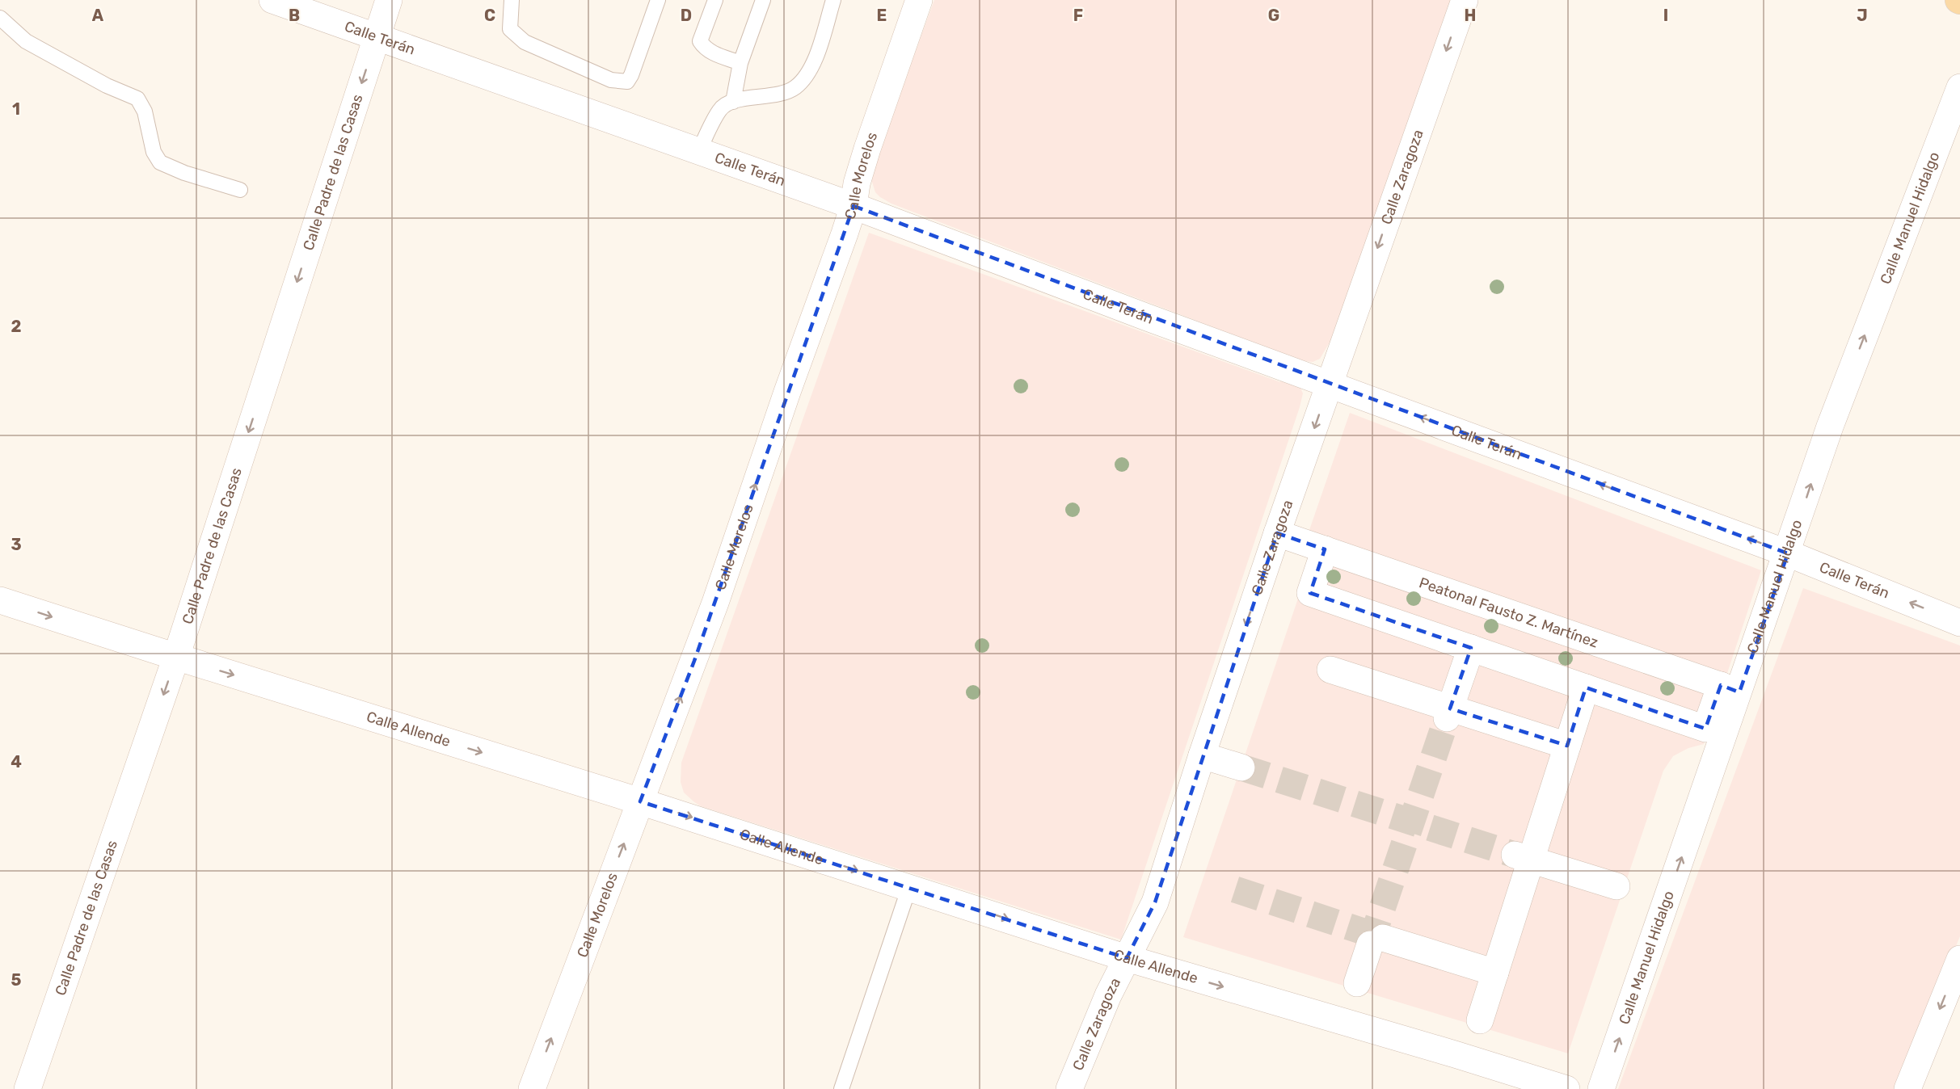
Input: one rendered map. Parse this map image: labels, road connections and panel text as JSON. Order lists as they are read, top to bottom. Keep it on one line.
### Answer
{"streets":{"street":["Calle Terán","Calle Padre de las Casas","Calle Morelos","Calle Zaragoza","Calle Manuel Hidalgo","Peatonal Fausto Z. Martínez","Calle Allende"]},"crossings":[["Calle Terán","Calle Padre de las Casas"],["Calle Terán","Calle Morelos"],["Calle Terán","Calle Zaragoza"],["Calle Terán","Calle Manuel Hidalgo"],["Calle Padre de las Casas","Calle Allende"],["Calle Morelos","Calle Allende"],["Calle Zaragoza","Peatonal Fausto Z. Martínez"],["Calle Zaragoza","Calle Allende"],["Calle Manuel Hidalgo","Peatonal Fausto Z. Martínez"]],"one_way":["Calle Terán","Calle Padre de las Casas","Calle Morelos","Calle Zaragoza","Calle Allende"],"grid":{"columns":["A","B","C","D","E","F","G","H","I","J"],"rows":["1","2","3","4","5"]}}
